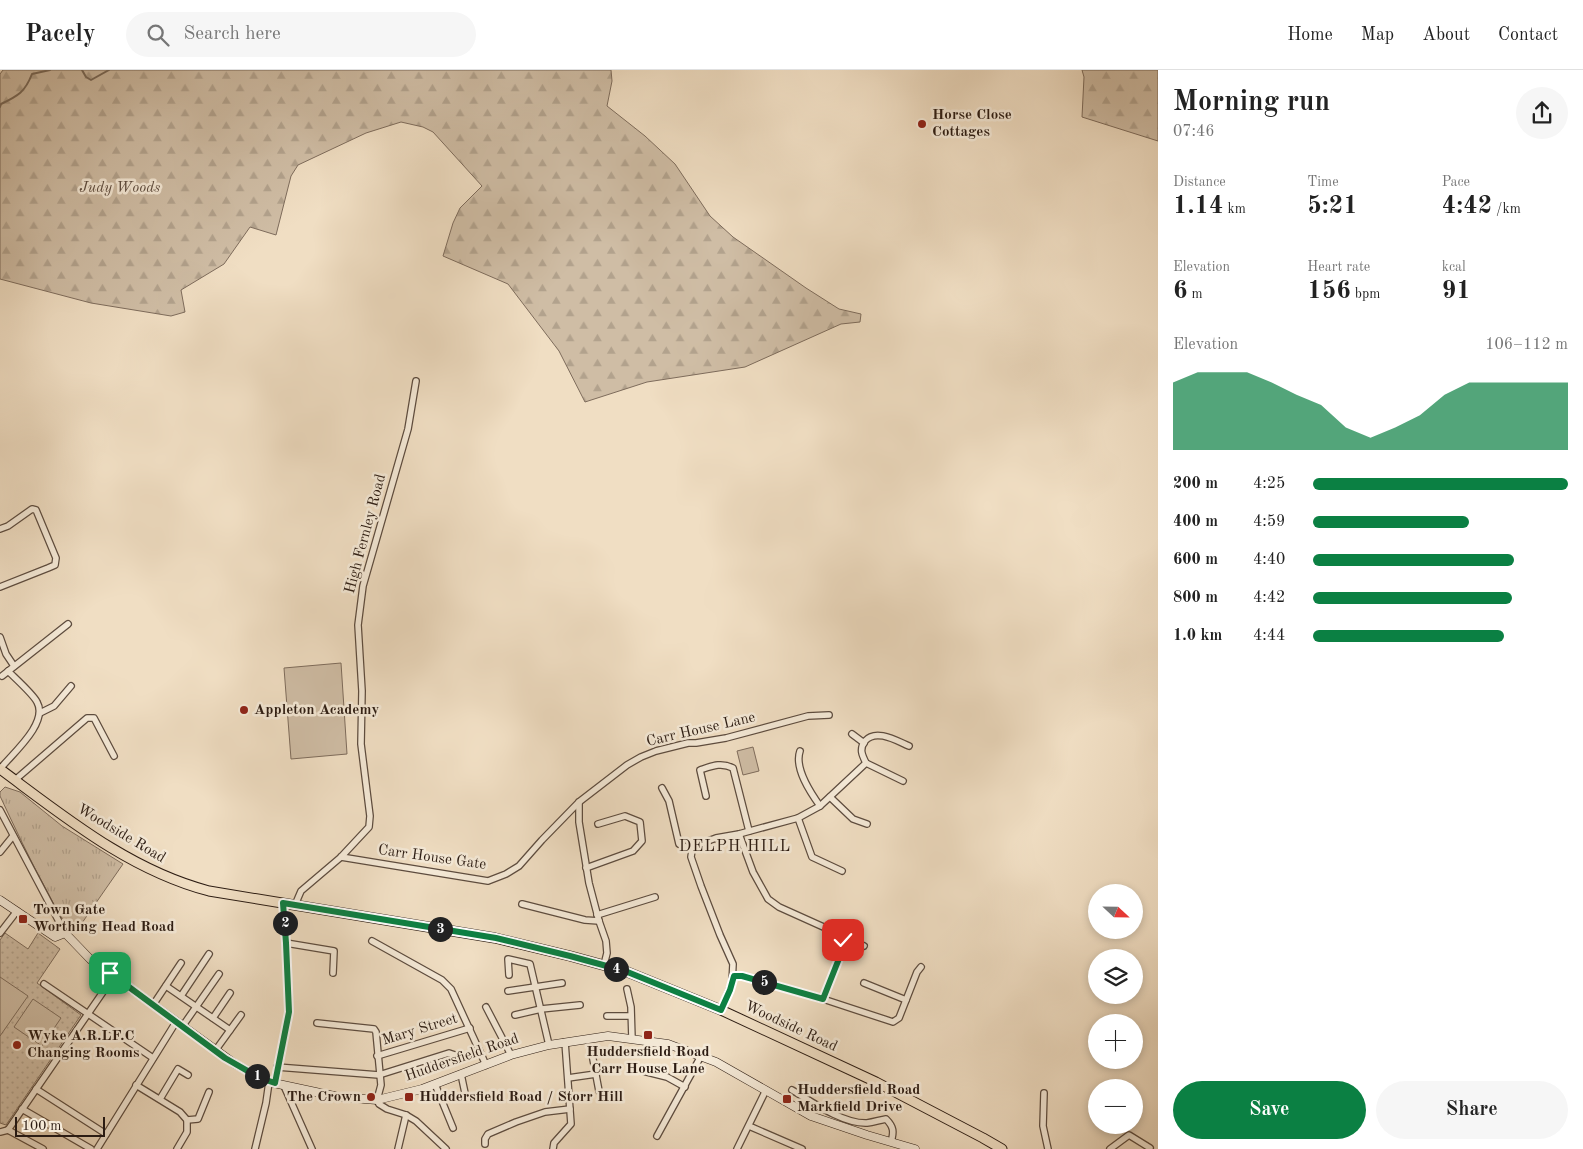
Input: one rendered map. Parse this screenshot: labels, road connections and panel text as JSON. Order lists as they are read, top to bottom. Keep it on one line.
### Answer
{"streets":{"main road":["Woodside Road","Huddersfield Road"],"street":["High Fernley Road","Carr House Lane","Carr House Gate","Mary Street"]},"crossings":[["High Fernley Road","Woodside Road"],["High Fernley Road","Carr House Gate"],["Carr House Lane","Carr House Gate"]],"districts":["DELPH HILL"],"parks":["Judy Woods"],"places":{"other":["Horse Close Cottages","Appleton Academy","Wyke A.R.LF.C Changing Rooms","The Crown"],"transit":["Town Gate Worthing Head Road","Huddersfield Road Carr House Lane","Huddersfield Road / Storr Hill","Huddersfield Road Markfield Drive"]},"scale_bar":"100 m","north":"right","page":{"header":"Pacely","search":"Search here","nav":["Home","Map","About","Contact"],"heading":["Morning run","07:46"],"stats":[["Distance","1.14 km"],["Time","5:21"],["Pace","4:42 /km"],["Elevation","6 m"],["Heart rate","156 bpm"],["kcal","91"]],"chart":["Elevation","106–112 m"],"list":[{"name":"200 m","note":"4:25"},{"name":"400 m","note":"4:59"},{"name":"600 m","note":"4:40"},{"name":"800 m","note":"4:42"},{"name":"1.0 km","note":"4:44"}],"map_buttons":["+","−"],"pins":["2","3","4","5","1"],"buttons":["Save","Share"],"scale":"100 m"}}
